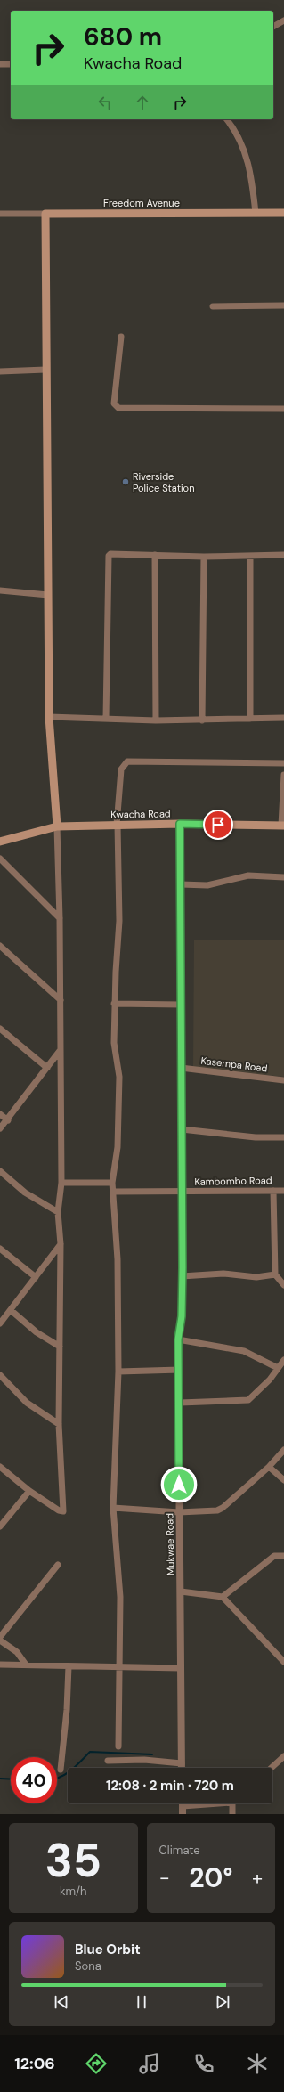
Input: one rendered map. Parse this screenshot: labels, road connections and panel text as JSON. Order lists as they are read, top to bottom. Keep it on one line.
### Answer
{"streets":{"main road":["Freedom Avenue","Kwacha Road"],"street":["Kasempa Road","Kambombo Road","Mukwae Road"]},"crossings":[["Kwacha Road","Mukwae Road"],["Kasempa Road","Mukwae Road"],["Kambombo Road","Mukwae Road"]],"places":["Riverside Police Station"],"page":{"turn":["680 m","Kwacha Road"],"limit":"40","trip":"12:08 · 2 min · 720 m","tile":[["35","km/h"],"Climate"],"heat":["−","20°","+"],"song":["Blue Orbit","Sona"],"tabs":"12:06"}}
